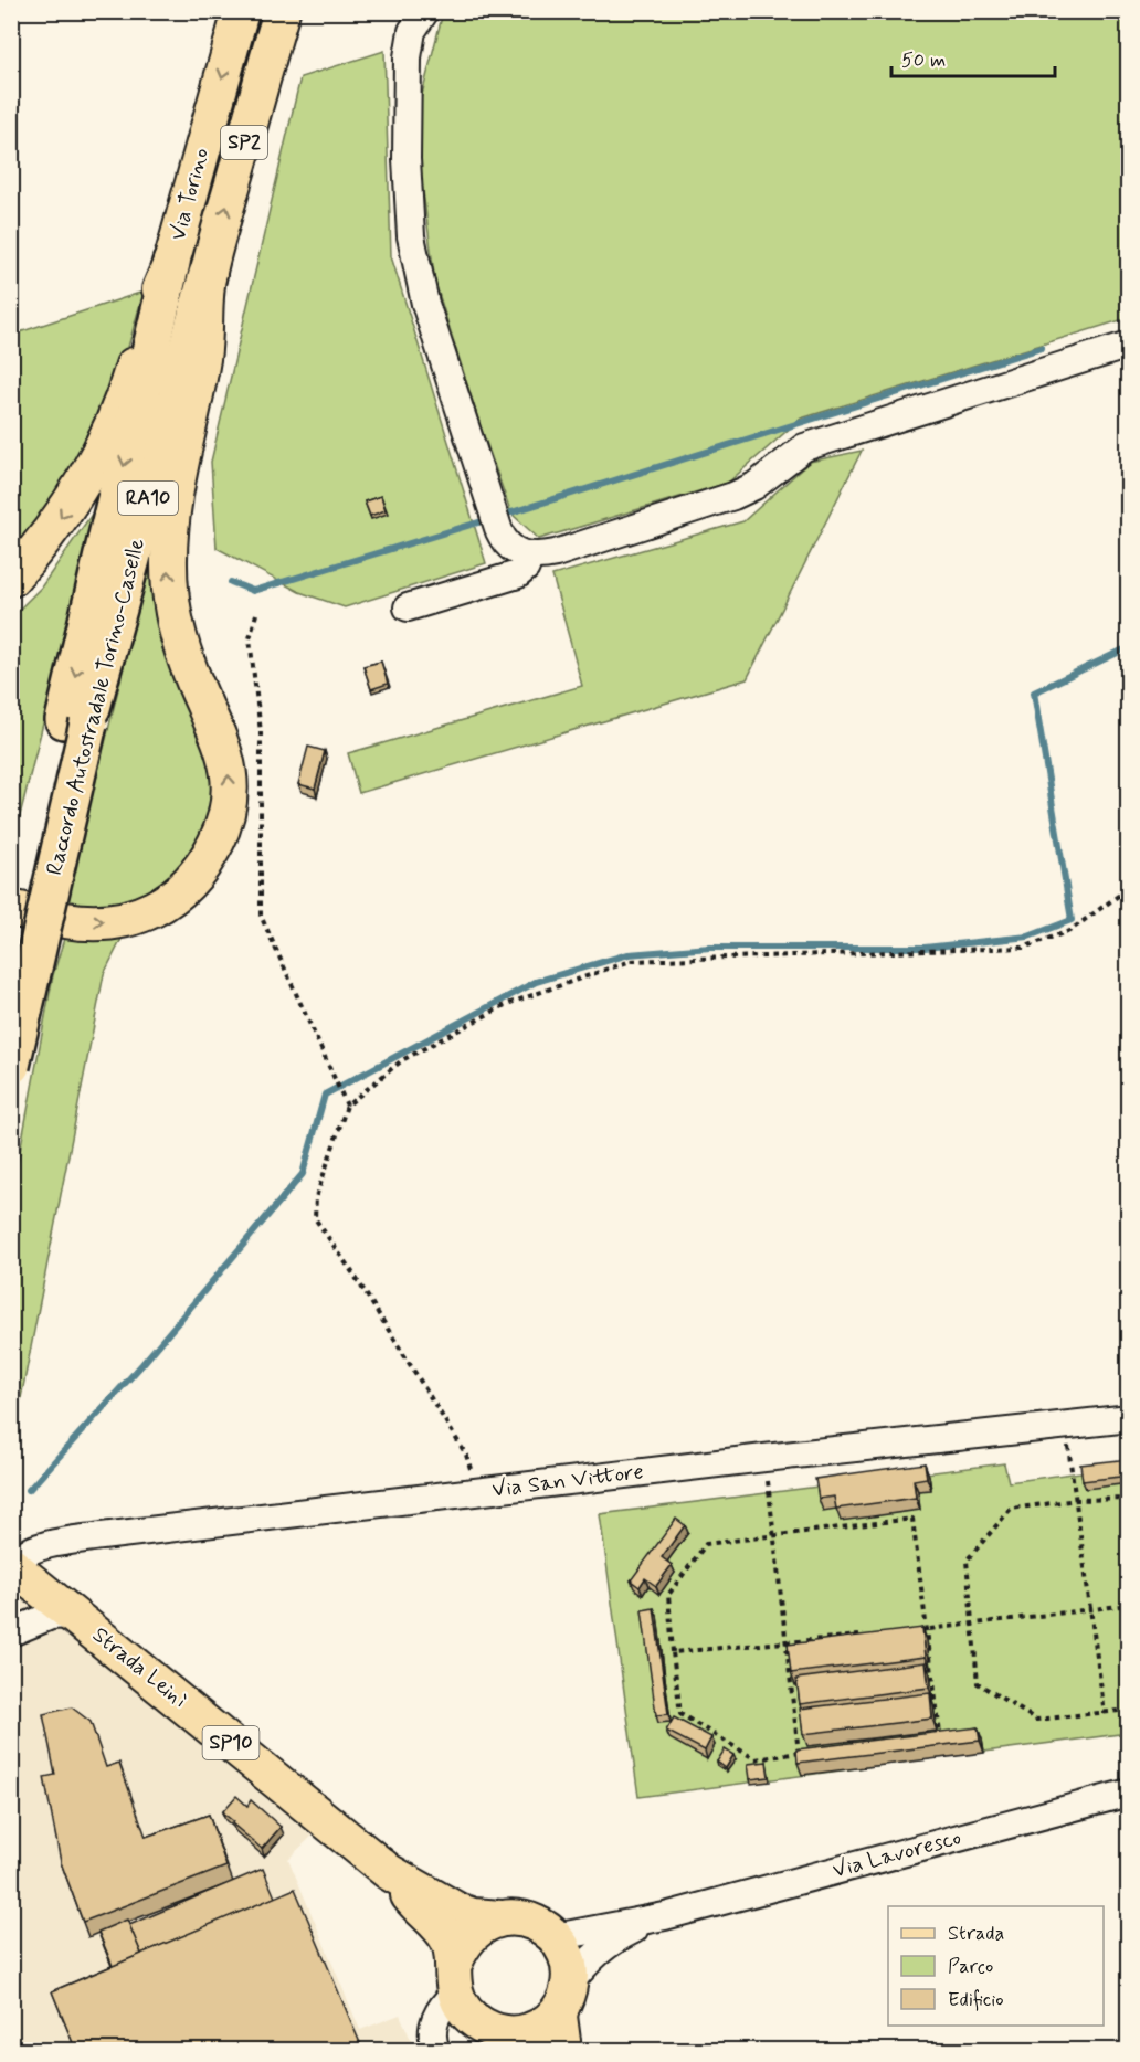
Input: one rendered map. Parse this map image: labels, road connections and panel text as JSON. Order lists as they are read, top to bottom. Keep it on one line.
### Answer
{"streets":{"highway":["RA10","Raccordo Autostradale Torino-Caselle"],"main road":["SP2","Via Torino","Strada Leinì","SP10"],"street":["Via San Vittore","Via Lavoresco"]},"crossings":[["SP2","Via Torino"],["SP2","Raccordo Autostradale Torino-Caselle"],["Via Torino","Raccordo Autostradale Torino-Caselle"],["Via San Vittore","Strada Leinì"],["Strada Leinì","SP10"]],"legend":["Strada","Parco","Edificio"],"scale_bar":"50 m"}
